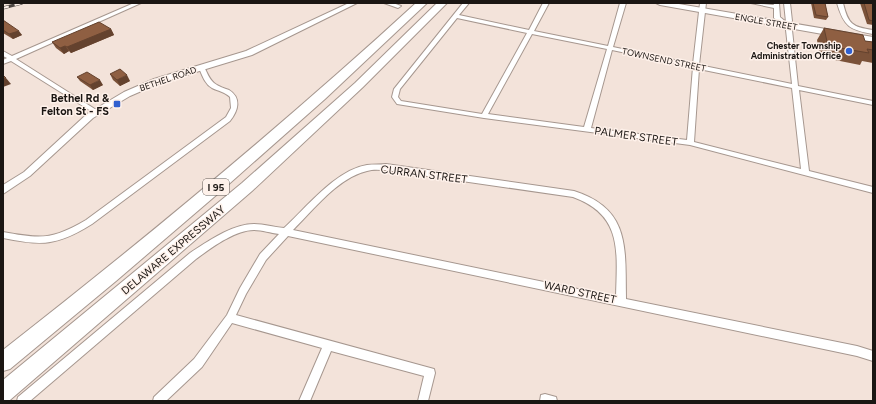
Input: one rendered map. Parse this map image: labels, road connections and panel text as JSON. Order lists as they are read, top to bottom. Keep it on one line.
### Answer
{"streets":{"highway":["I 95","DELAWARE EXPRESSWAY"],"main road":["ENGLE STREET"],"street":["TOWNSEND STREET","BETHEL ROAD","PALMER STREET","CURRAN STREET","WARD STREET"]},"crossings":[["TOWNSEND STREET","PALMER STREET"],["CURRAN STREET","WARD STREET"]],"places":{"other":["Chester Township Administration Office"],"transit":["Bethel Rd & Felton St - FS"]}}
